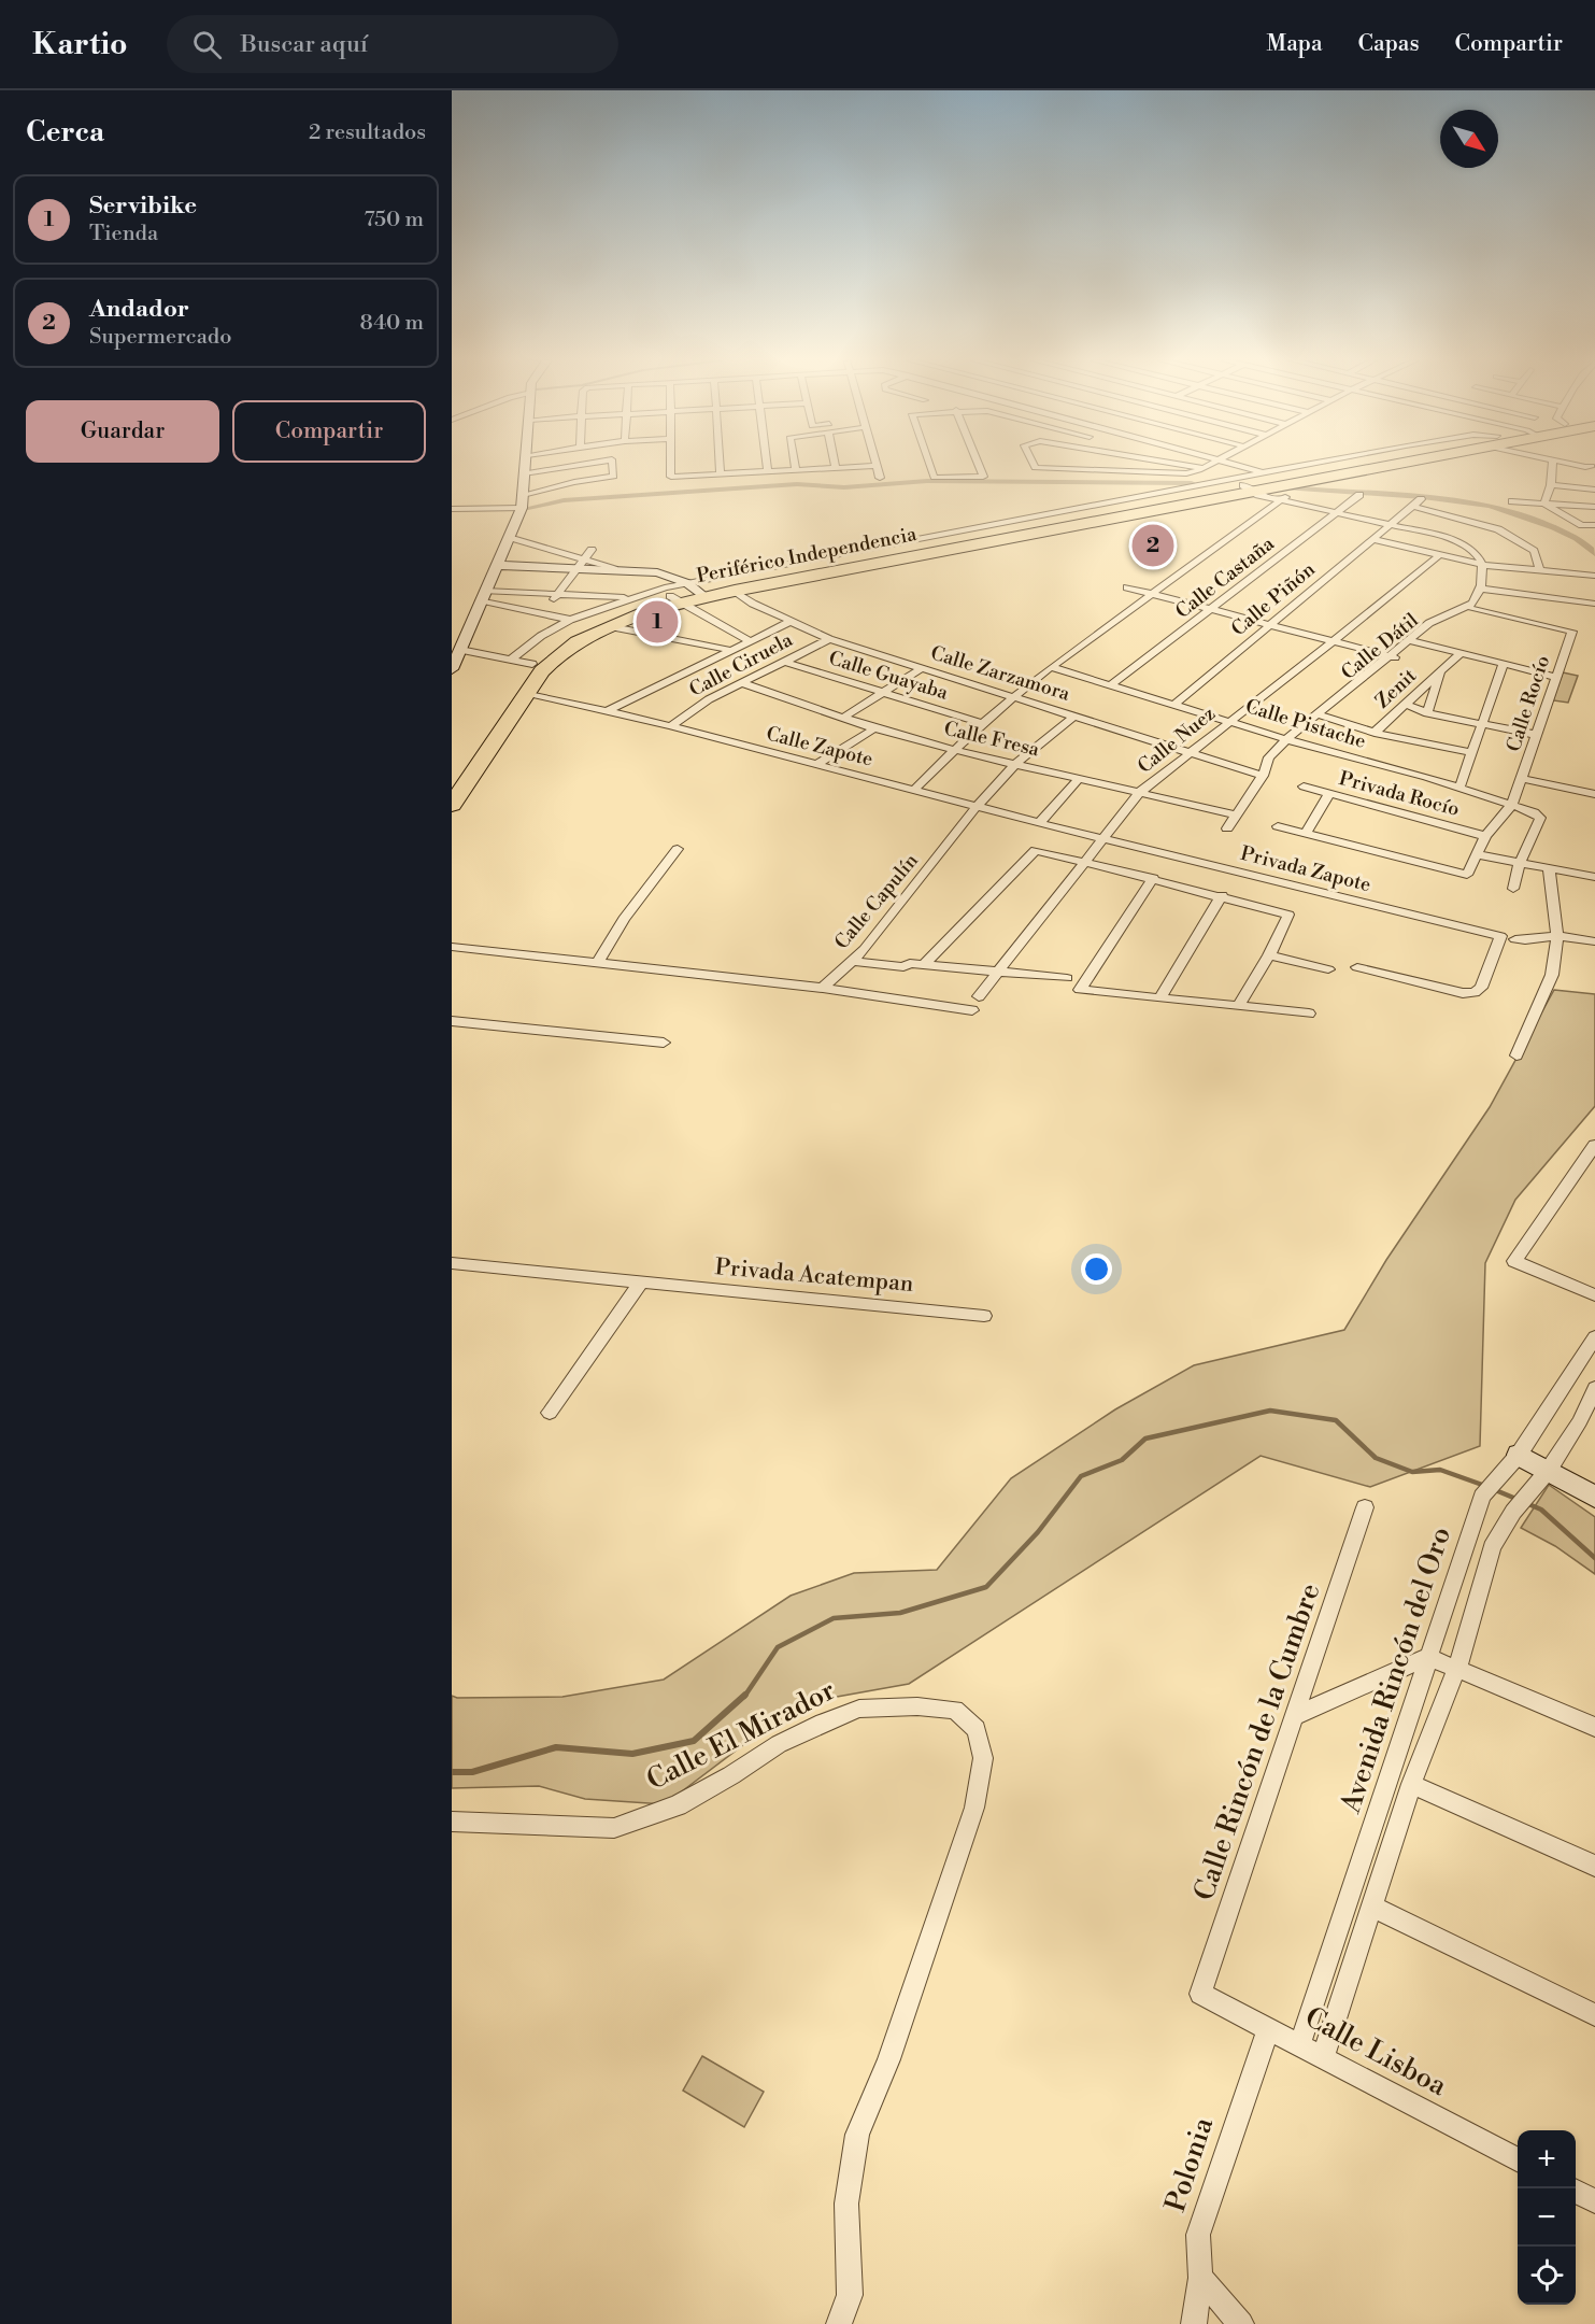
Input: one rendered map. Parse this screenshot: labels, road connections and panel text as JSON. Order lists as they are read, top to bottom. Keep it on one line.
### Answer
{"streets":{"highway":["Periférico Independencia"],"street":["Calle Castaña","Calle Piñón","Calle Dátil","Calle Ciruela","Calle Zarzamora","Calle Guayaba","Zenit","Calle Rocío","Calle Pistache","Calle Fresa","Calle Nuez","Calle Zapote","Privada Rocío","Privada Zapote","Calle Capulín","Privada Acatempan","Avenida Rincón del Oro","Calle El Mirador","Calle Rincón de la Cumbre","Calle Lisboa","Polonia"]},"crossings":[["Periférico Independencia","Calle Zarzamora"],["Periférico Independencia","Calle Zapote"],["Calle Castaña","Calle Pistache"],["Calle Piñón","Calle Pistache"],["Calle Dátil","Calle Zarzamora"],["Calle Dátil","Calle Rocío"],["Calle Dátil","Calle Pistache"],["Calle Dátil","Calle Fresa"],["Calle Ciruela","Calle Zarzamora"],["Calle Ciruela","Calle Guayaba"],["Calle Ciruela","Calle Fresa"],["Calle Ciruela","Calle Zapote"],["Calle Zarzamora","Calle Nuez"],["Calle Zarzamora","Calle Capulín"],["Calle Rocío","Calle Pistache"],["Calle Rocío","Privada Rocío"],["Calle Pistache","Calle Nuez"],["Calle Fresa","Calle Nuez"],["Calle Fresa","Calle Capulín"],["Calle Nuez","Calle Zapote"],["Calle Nuez","Privada Zapote"],["Calle Zapote","Privada Zapote"],["Calle Zapote","Calle Capulín"],["Avenida Rincón del Oro","Calle Lisboa"],["Calle Rincón de la Cumbre","Calle Lisboa"],["Calle Lisboa","Polonia"]],"north":"bottom right","page":{"header":"Kartio","search":"Buscar aquí","nav":["Mapa","Capas","Compartir"],"heading":["Cerca","2 resultados"],"list":[{"mark":"1","name":"Servibike","note":"Tienda","value":"750 m"},{"mark":"2","name":"Andador","note":"Supermercado","value":"840 m"}],"buttons":["Guardar","Compartir"],"pins":["2","1"],"map_buttons":["+","−"]}}
